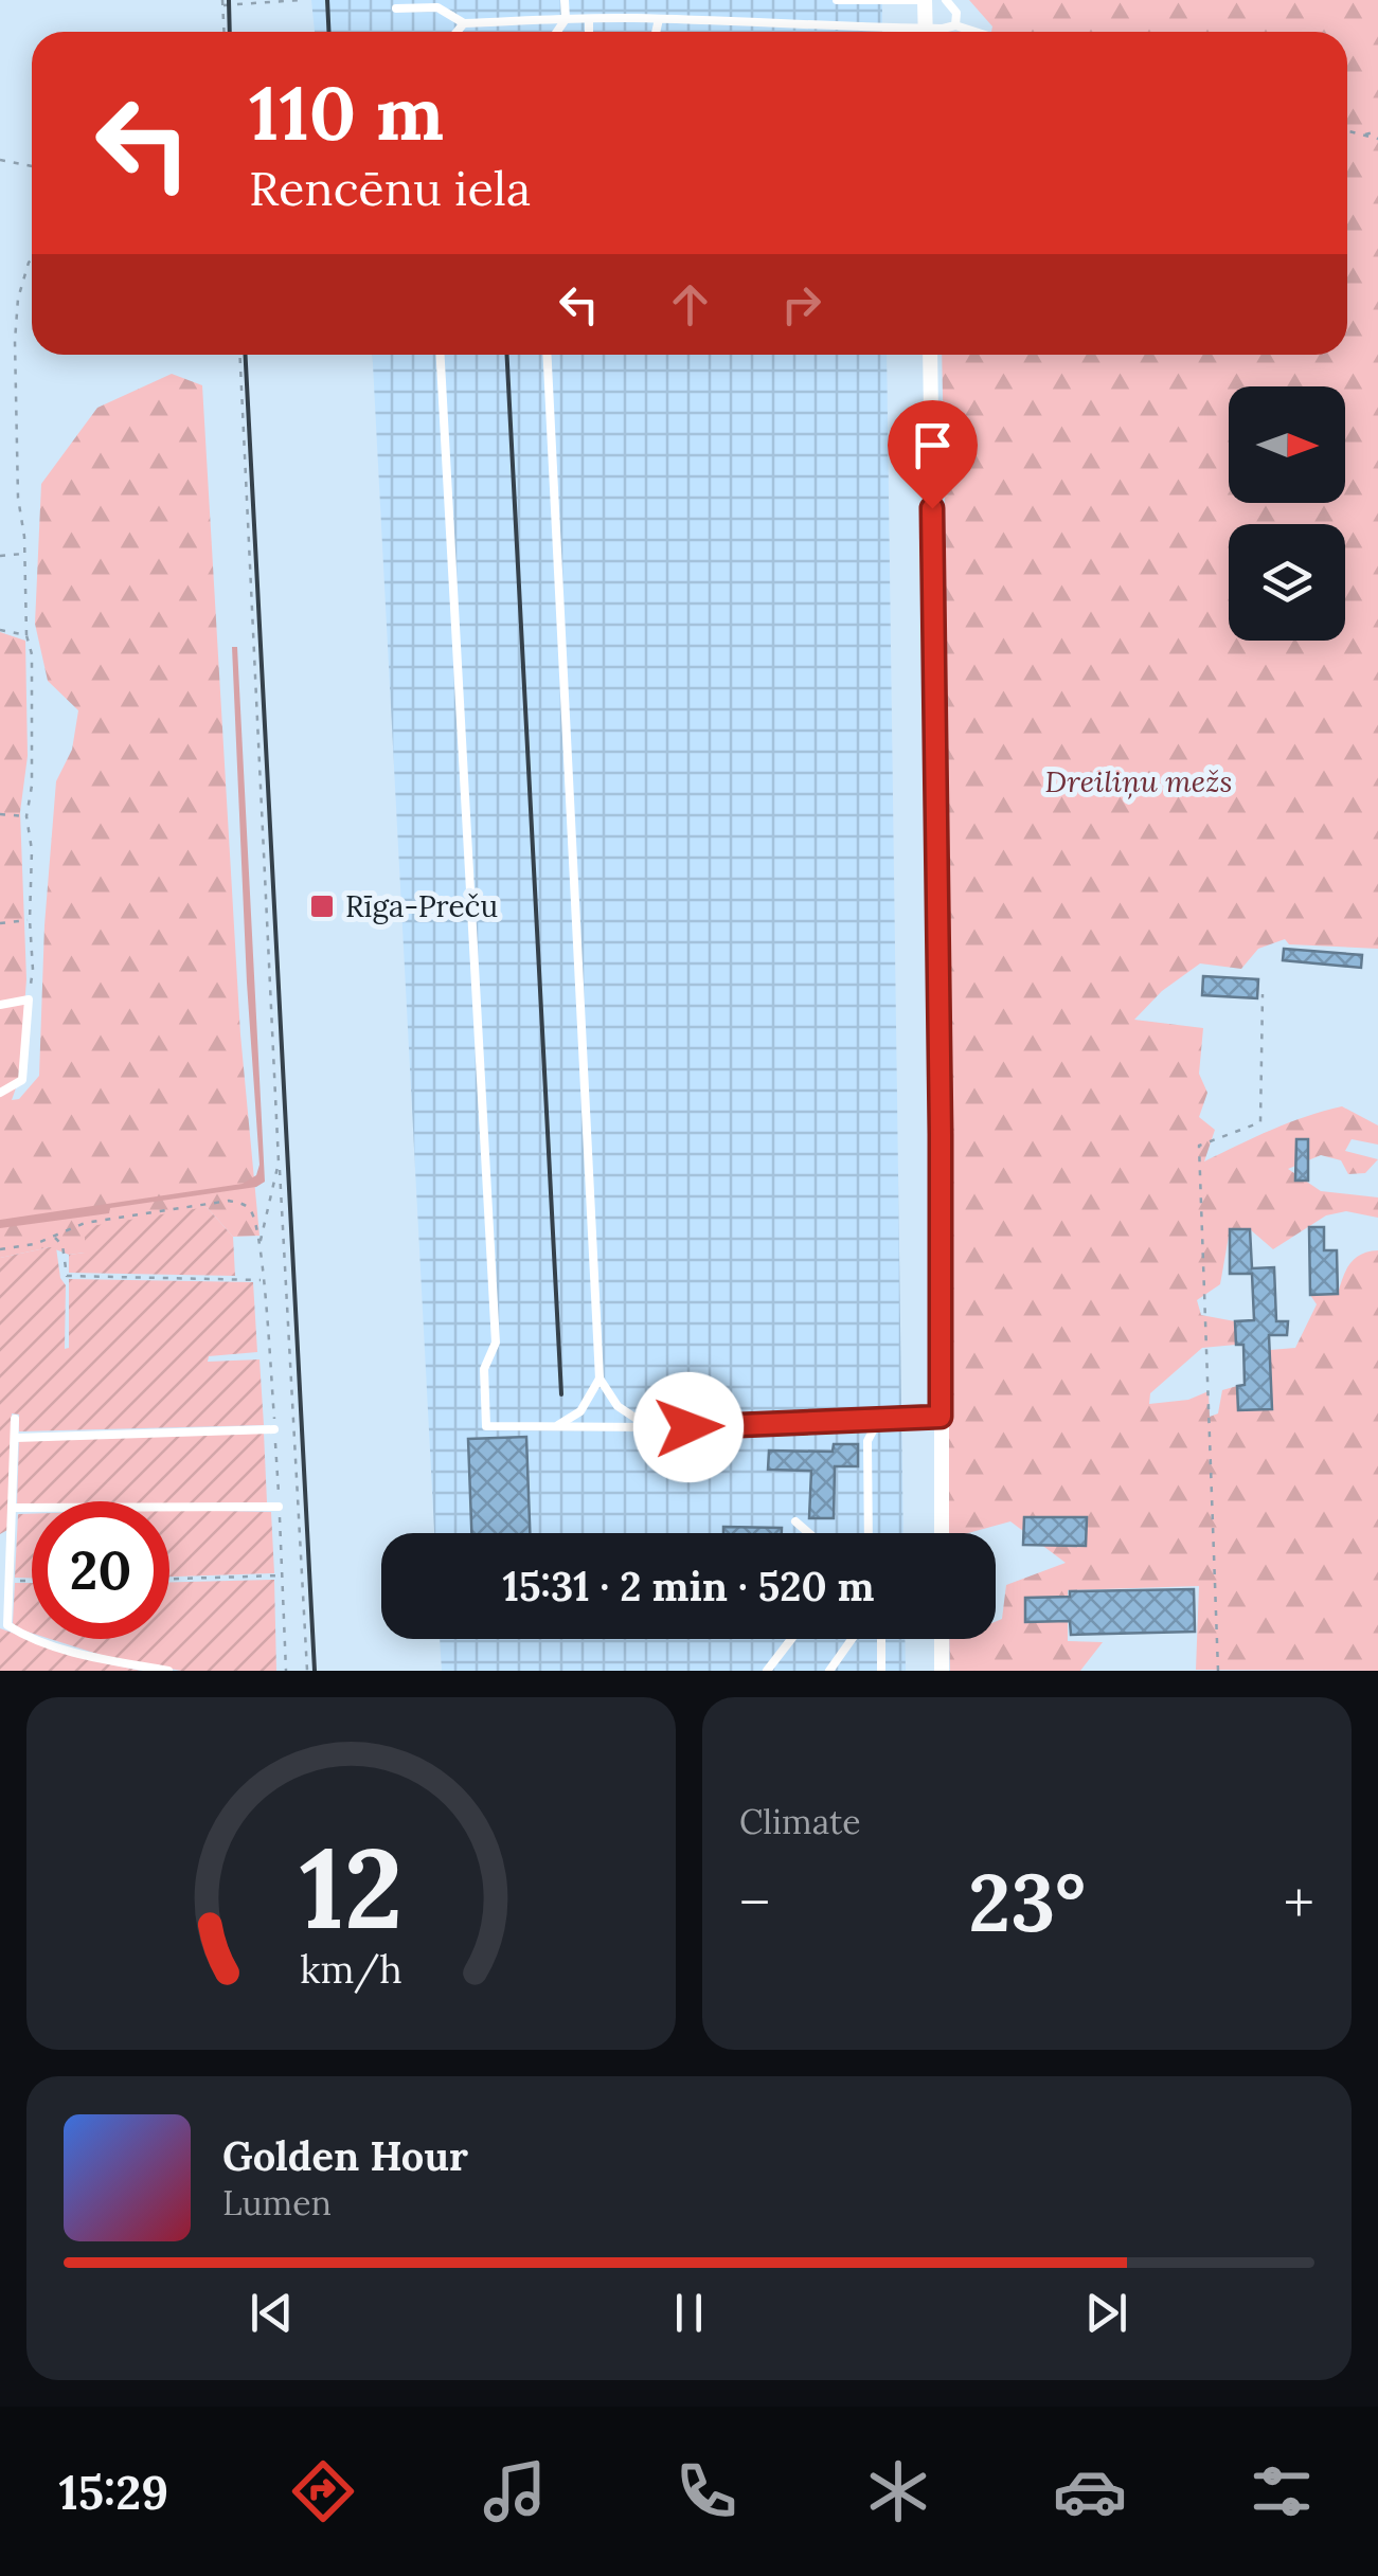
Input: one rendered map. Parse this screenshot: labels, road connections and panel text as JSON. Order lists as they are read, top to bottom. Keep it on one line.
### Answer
{"parks":["Dreiliņu mežs"],"places":{"transit":["Rīga-Preču"]},"north":"right","page":{"turn":["110 m","Rencēnu iela"],"limit":"20","trip":"15:31 · 2 min · 520 m","tile":"Climate","heat":["−","23°","+"],"song":["Golden Hour","Lumen"],"tabs":"15:29","gauge":["12","km/h"]}}
